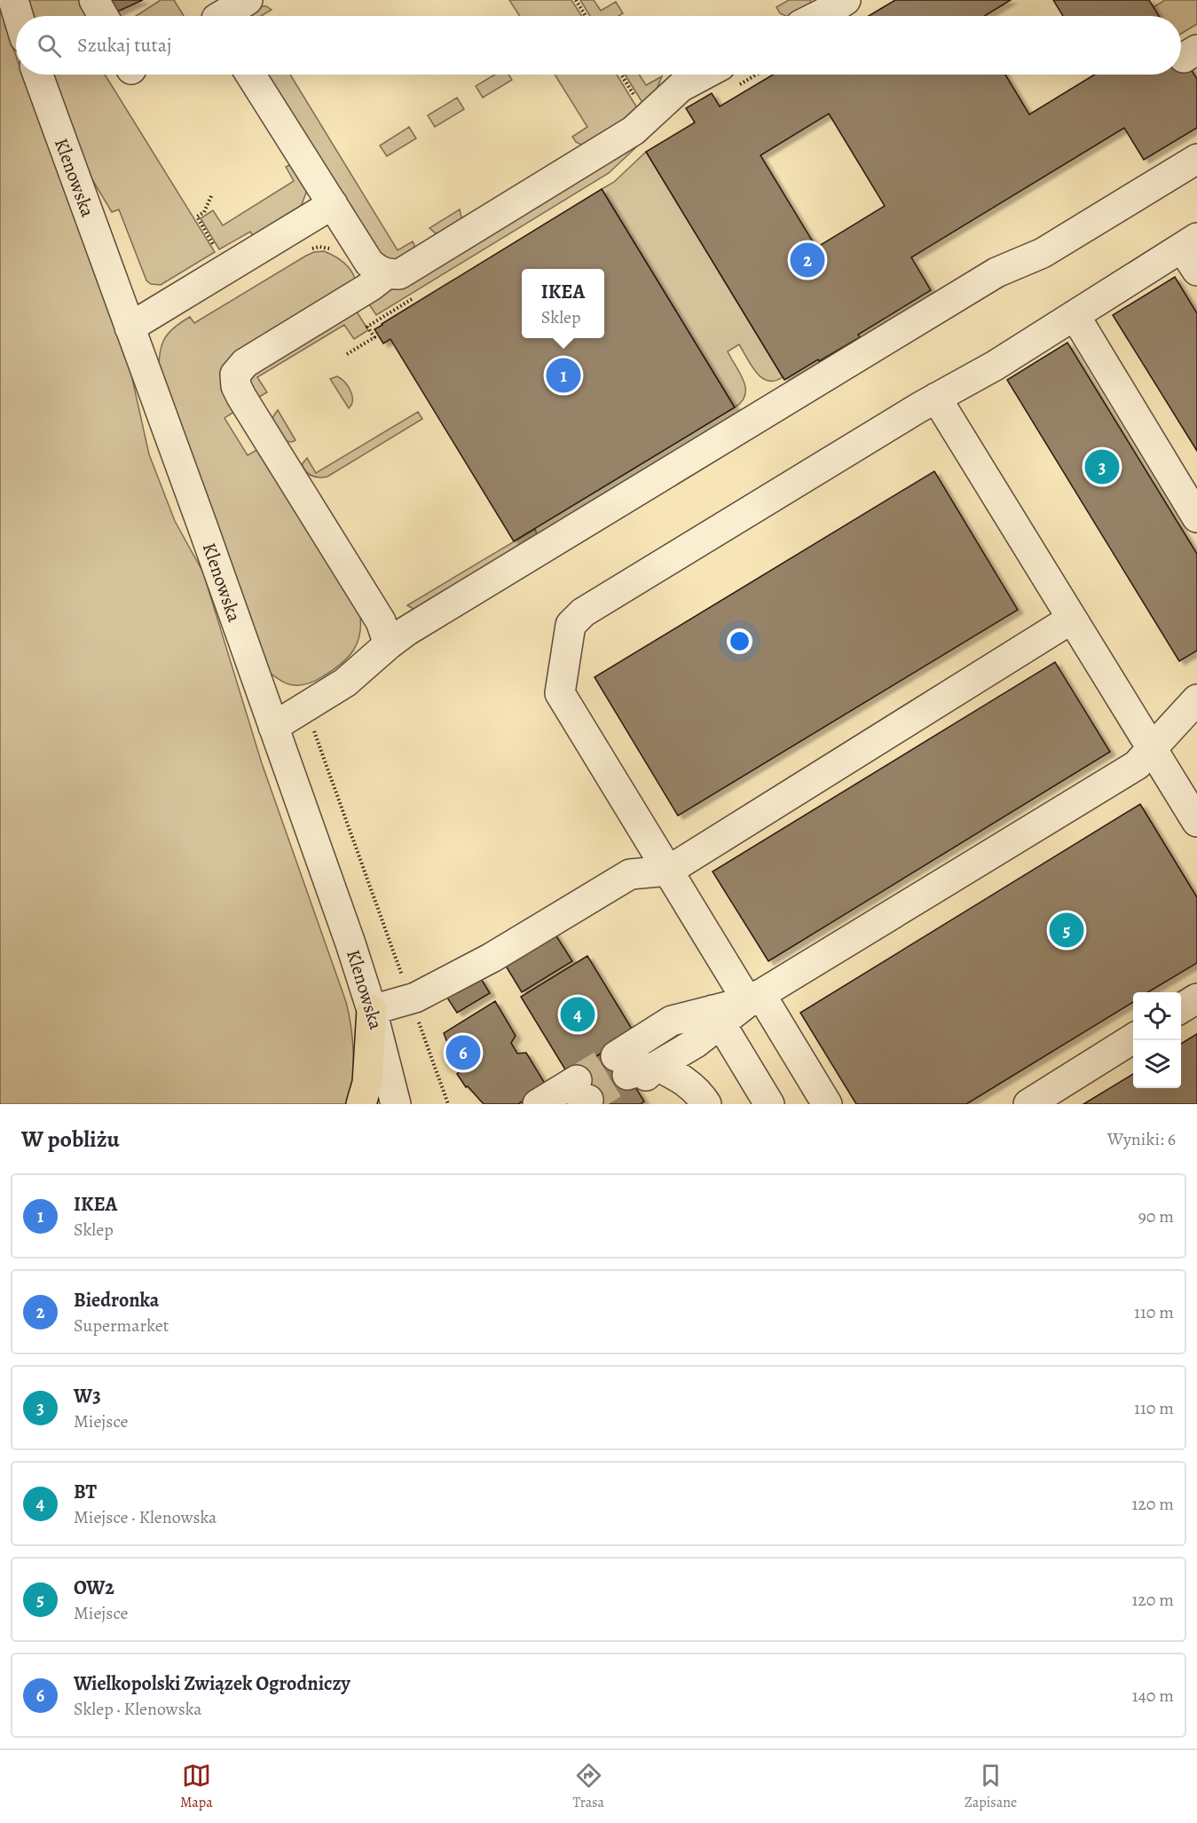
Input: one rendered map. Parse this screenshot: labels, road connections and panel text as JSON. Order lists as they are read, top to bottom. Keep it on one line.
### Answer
{"streets":{"street":["Klenowska"]},"page":{"search":"Szukaj tutaj","pins":["2","1","3","5","4","6"],"popup":["IKEA","Sklep"],"heading":["W pobliżu","Wyniki: 6"],"list":[{"mark":"1","name":"IKEA","note":"Sklep","value":"90 m"},{"mark":"2","name":"Biedronka","note":"Supermarket","value":"110 m"},{"mark":"3","name":"W3","note":"Miejsce","value":"110 m"},{"mark":"4","name":"BT","note":"Miejsce · Klenowska","value":"120 m"},{"mark":"5","name":"OW2","note":"Miejsce","value":"120 m"},{"mark":"6","name":"Wielkopolski Związek Ogrodniczy","note":"Sklep · Klenowska","value":"140 m"}],"nav":["Mapa","Trasa","Zapisane"]}}
